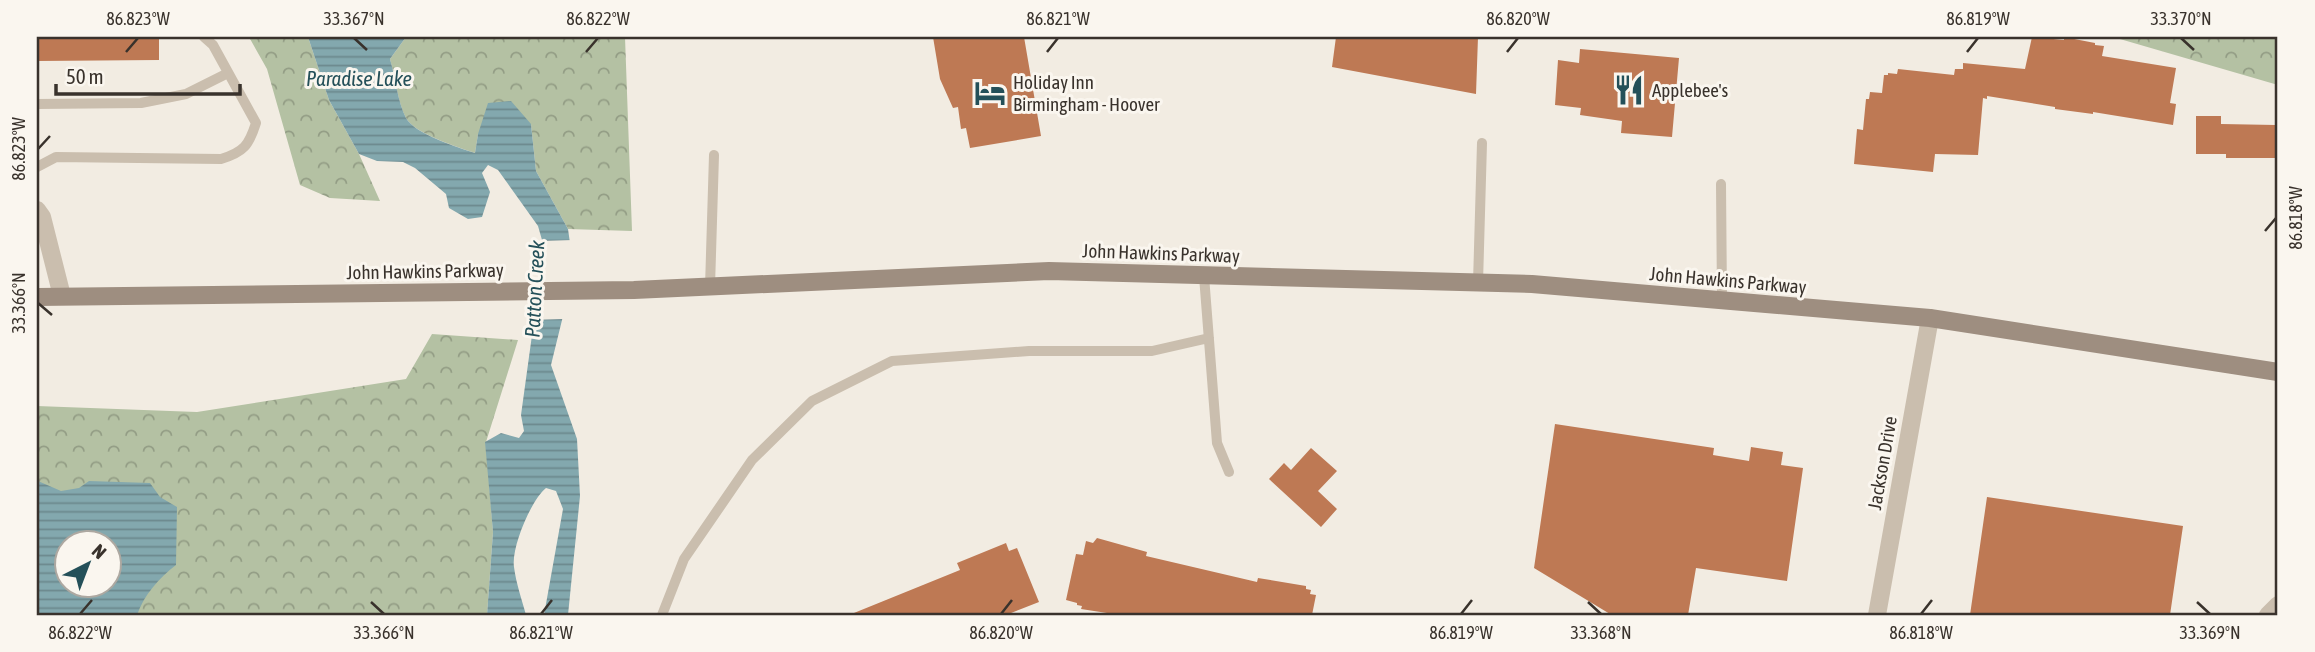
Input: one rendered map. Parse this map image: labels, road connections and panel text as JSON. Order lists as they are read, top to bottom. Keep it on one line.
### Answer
{"streets":{"main road":["John Hawkins Parkway"],"street":["Jackson Drive"]},"crossings":[["John Hawkins Parkway","Jackson Drive"]],"water":["Paradise Lake","Patton Creek"],"places":{"restaurant":["Applebee's"],"hotel":["Holiday Inn Birmingham - Hoover"]},"scale_bar":"50 m","north":"top right","coordinates":["86.823°W","33.367°N","86.822°W","86.821°W","86.820°W","86.819°W","33.370°N","86.818°W","33.366°N","33.368°N","33.369°N"]}
